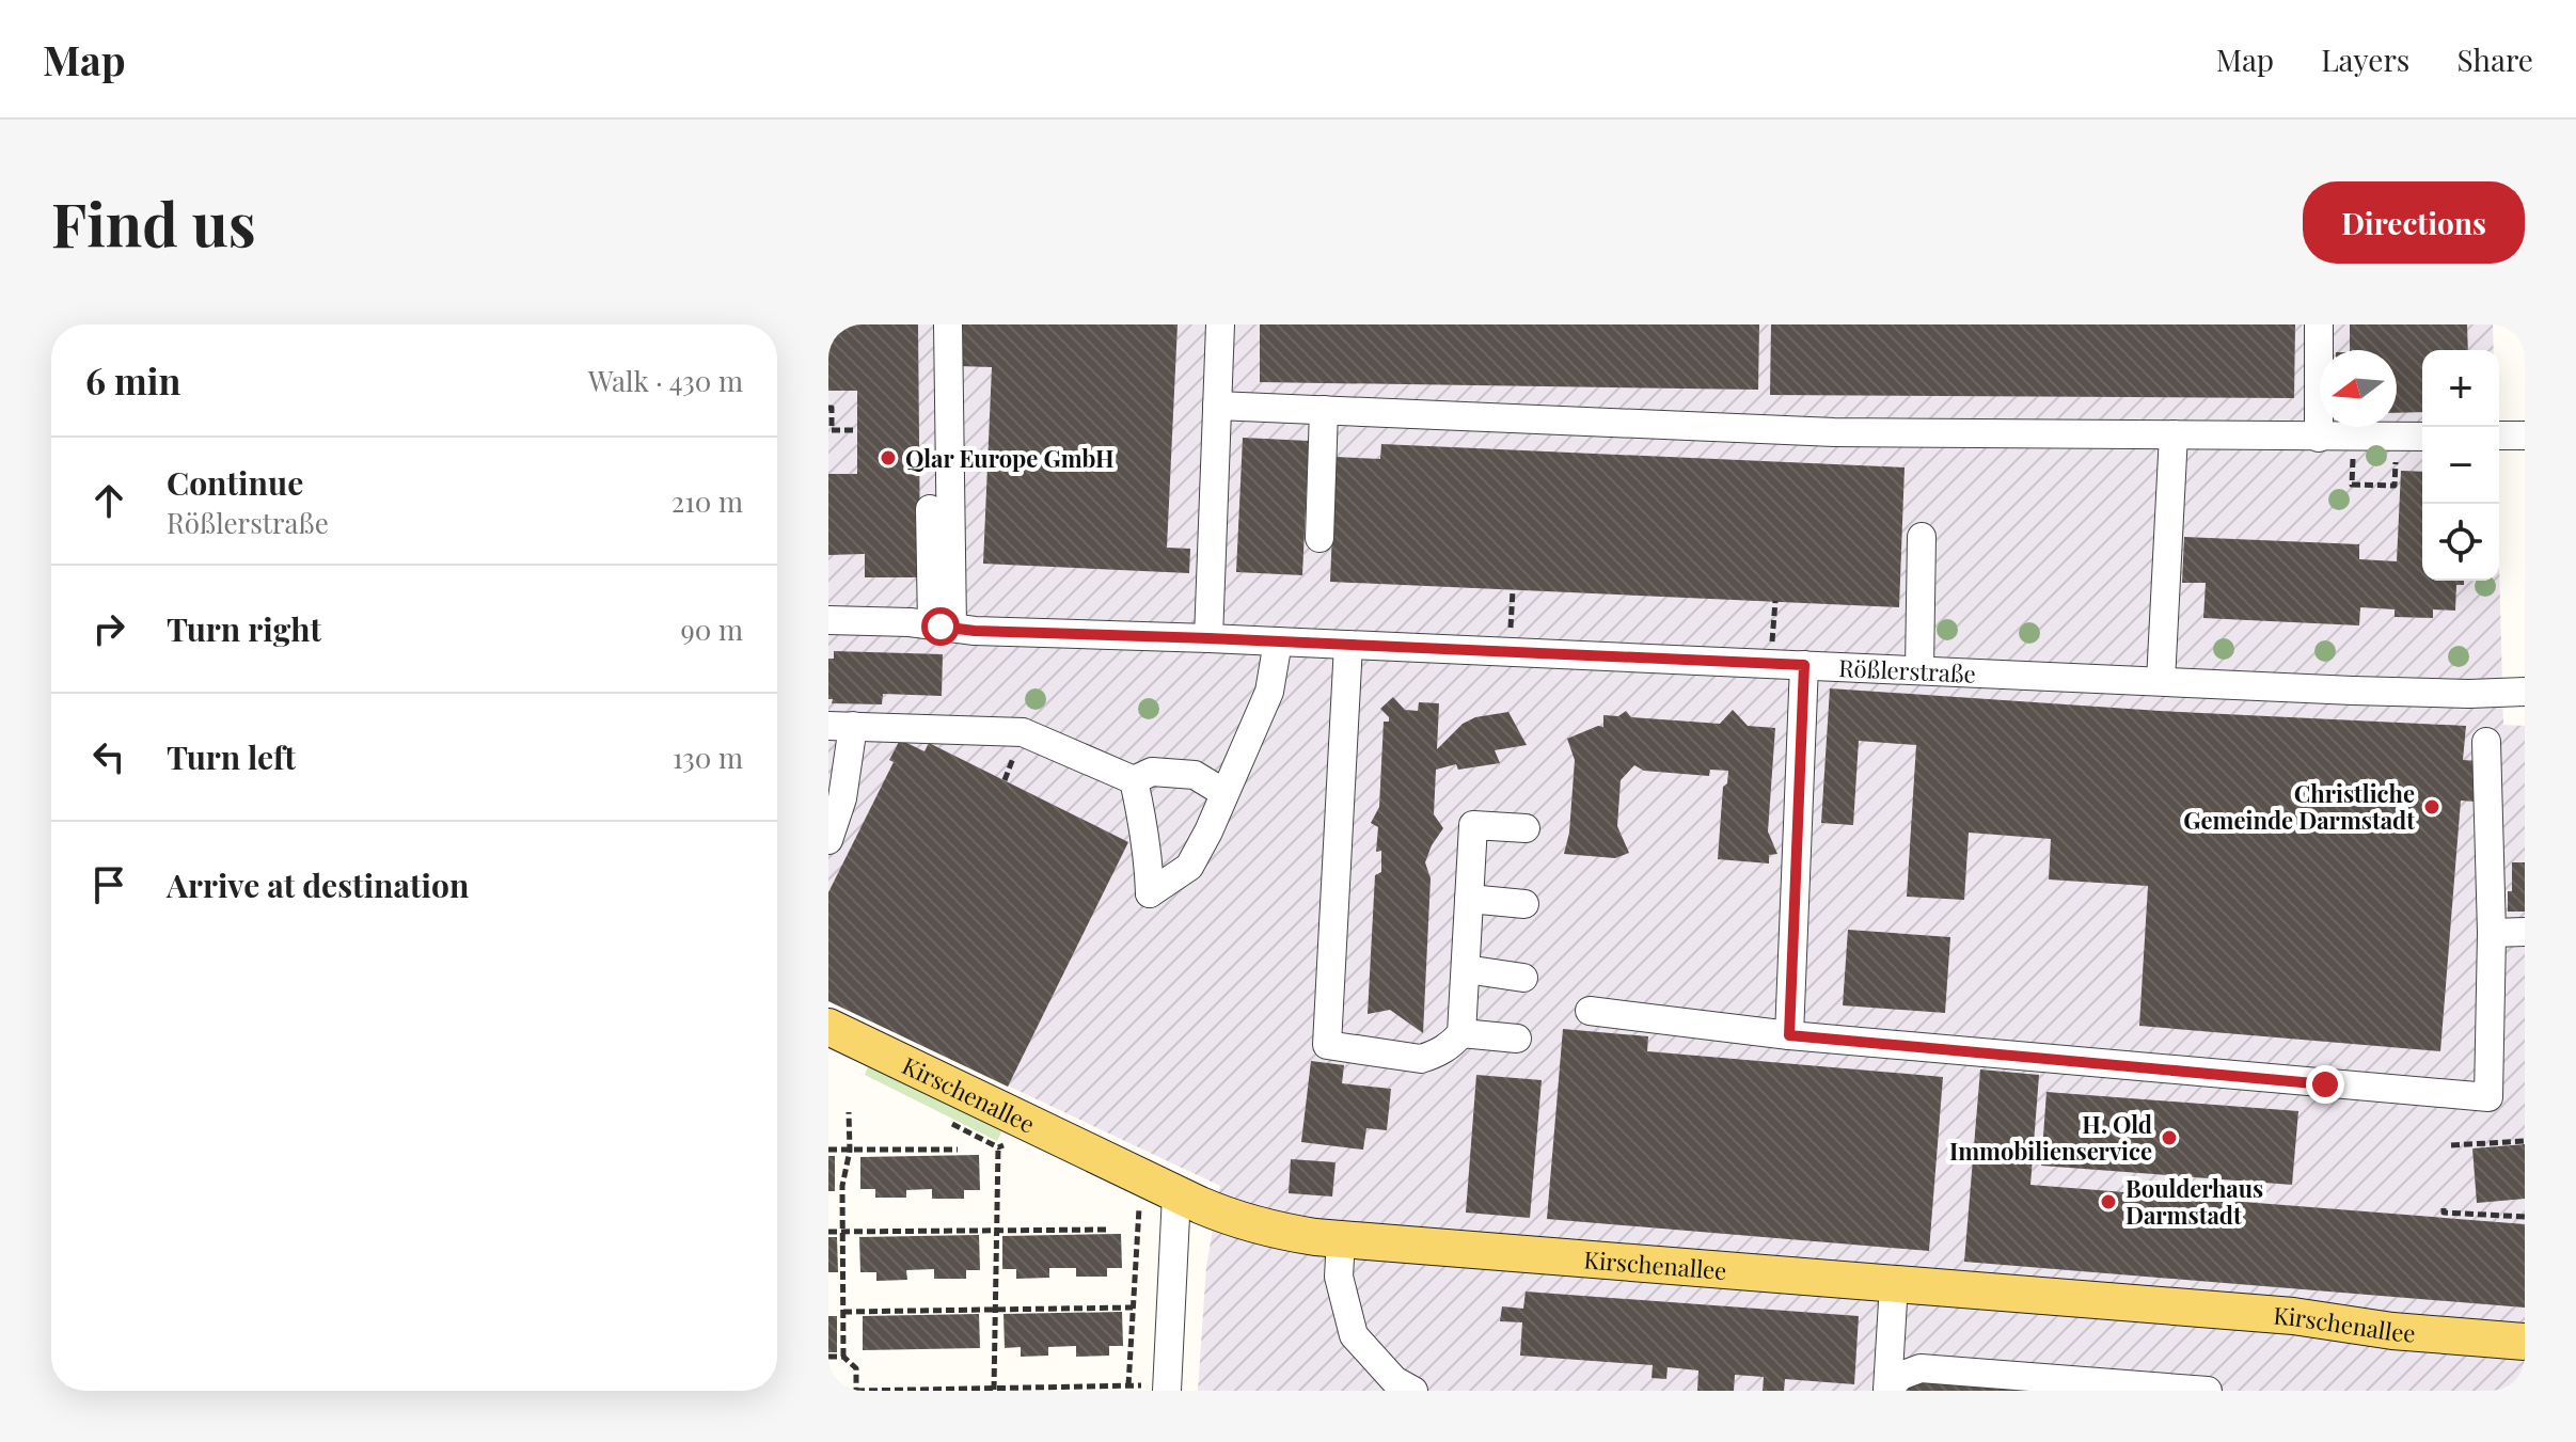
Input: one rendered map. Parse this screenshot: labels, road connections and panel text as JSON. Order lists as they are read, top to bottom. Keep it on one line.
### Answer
{"streets":{"main road":["Kirschenallee"],"street":["Rößlerstraße"]},"places":["Qlar Europe GmbH","Christliche Gemeinde Darmstadt","H. Old Immobilienservice","Boulderhaus Darmstadt"],"north":"left","page":{"header":"Map","nav":["Map","Layers","Share"],"buttons":"Directions","title":"Find us","heading":["6 min","Walk · 430 m"],"map_buttons":["+","−"],"list":[["Continue","Rößlerstraße","210 m"],["Turn right","90 m"],["Turn left","130 m"],"Arrive at destination"]}}
